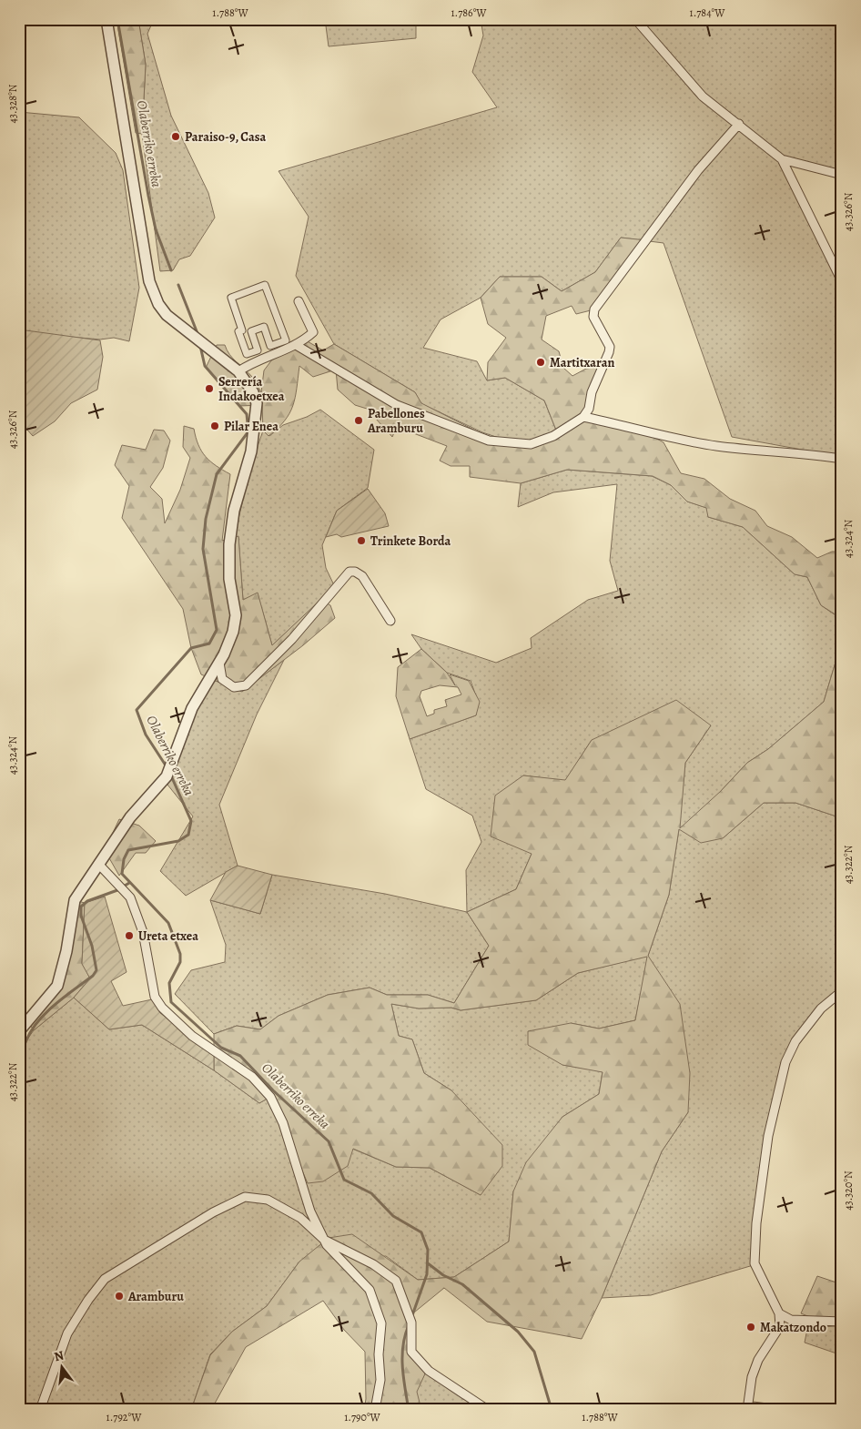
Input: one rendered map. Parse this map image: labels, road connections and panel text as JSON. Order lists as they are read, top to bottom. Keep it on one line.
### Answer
{"water":["Olaberriko erreka"],"places":["Paraiso-9, Casa","Martitxaran","Serrería Indakoetxea","Pabellones Aramburu","Pilar Enea","Trinkete Borda","Ureta etxea","Aramburu","Makatzondo"],"north":"top","coordinates":["1.788°W","1.786°W","1.784°W","43.328°N","43.326°N","43.324°N","43.322°N","43.320°N","1.792°W","1.790°W"]}
